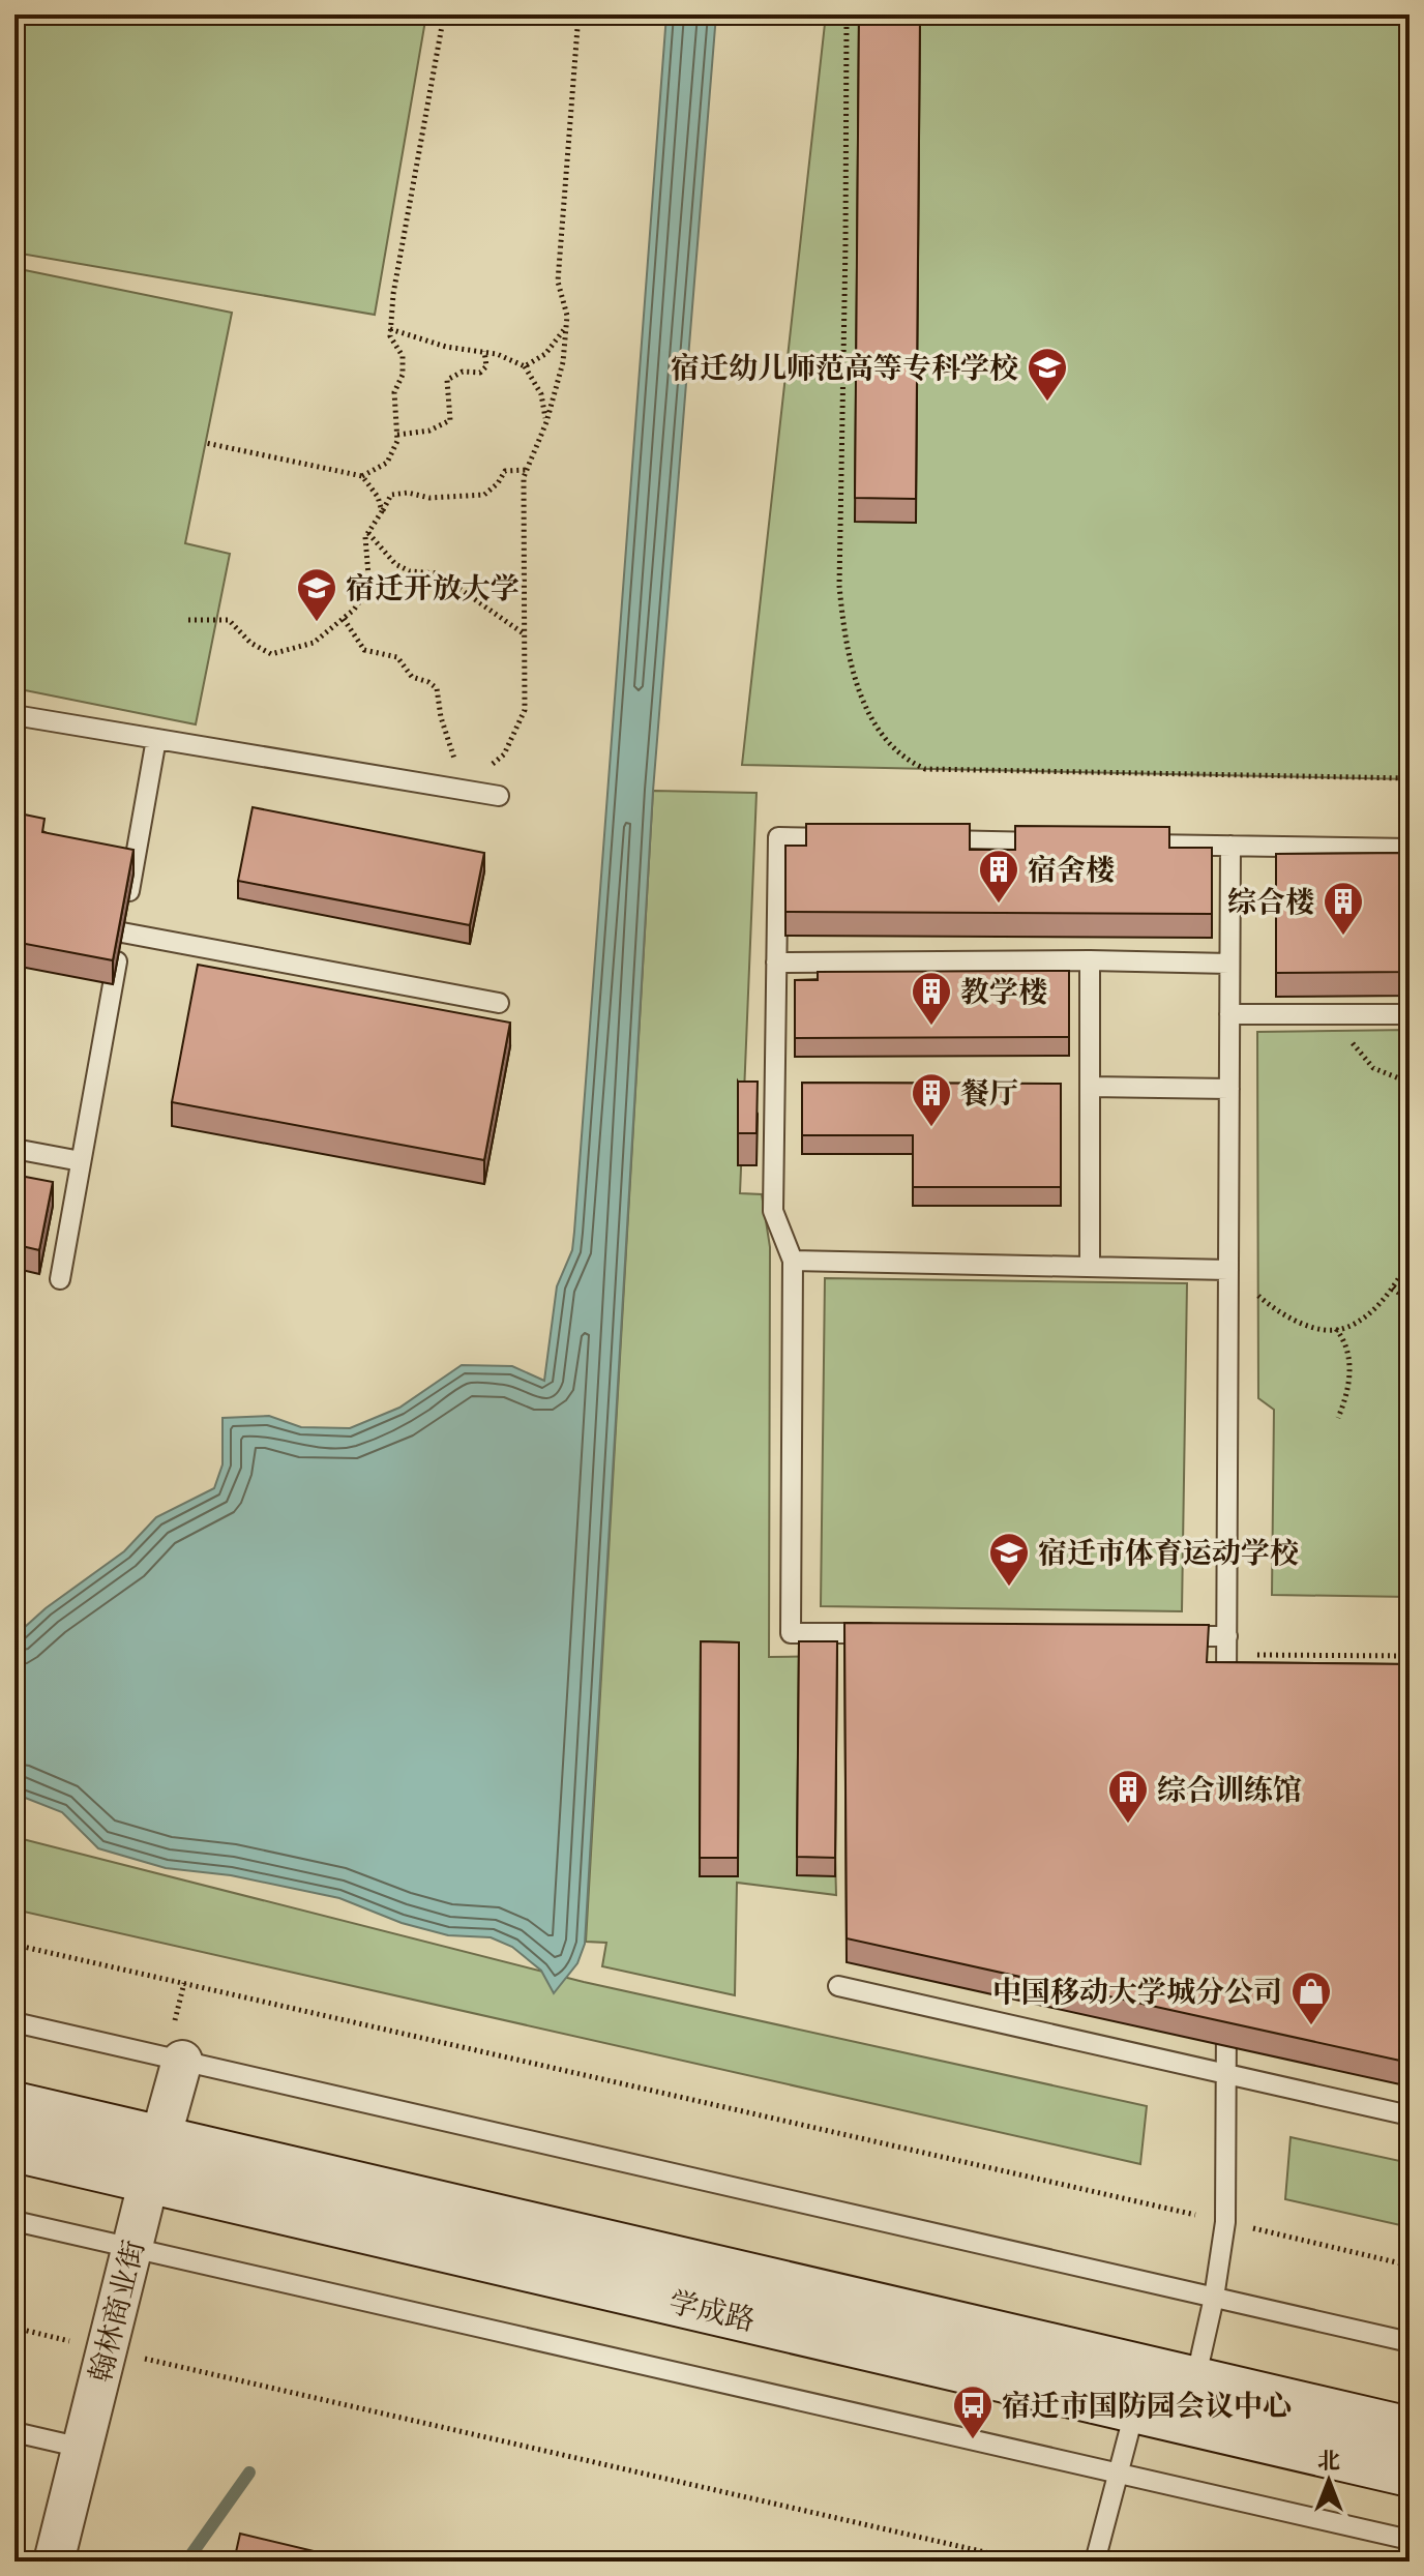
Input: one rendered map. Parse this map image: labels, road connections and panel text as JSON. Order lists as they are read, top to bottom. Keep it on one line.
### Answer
{"streets":{"main road":["学成路"],"street":["翰林商业街"]},"crossings":[["翰林商业街","学成路"]],"places":{"school or university":["宿迁幼儿师范高等专科学校","宿迁开放大学","宿迁市体育运动学校"],"building":["宿舍楼","综合楼","教学楼","餐厅","综合训练馆"],"shop":["中国移动大学城分公司"],"bus stop":["宿迁市国防园会议中心"]},"north":"top"}
